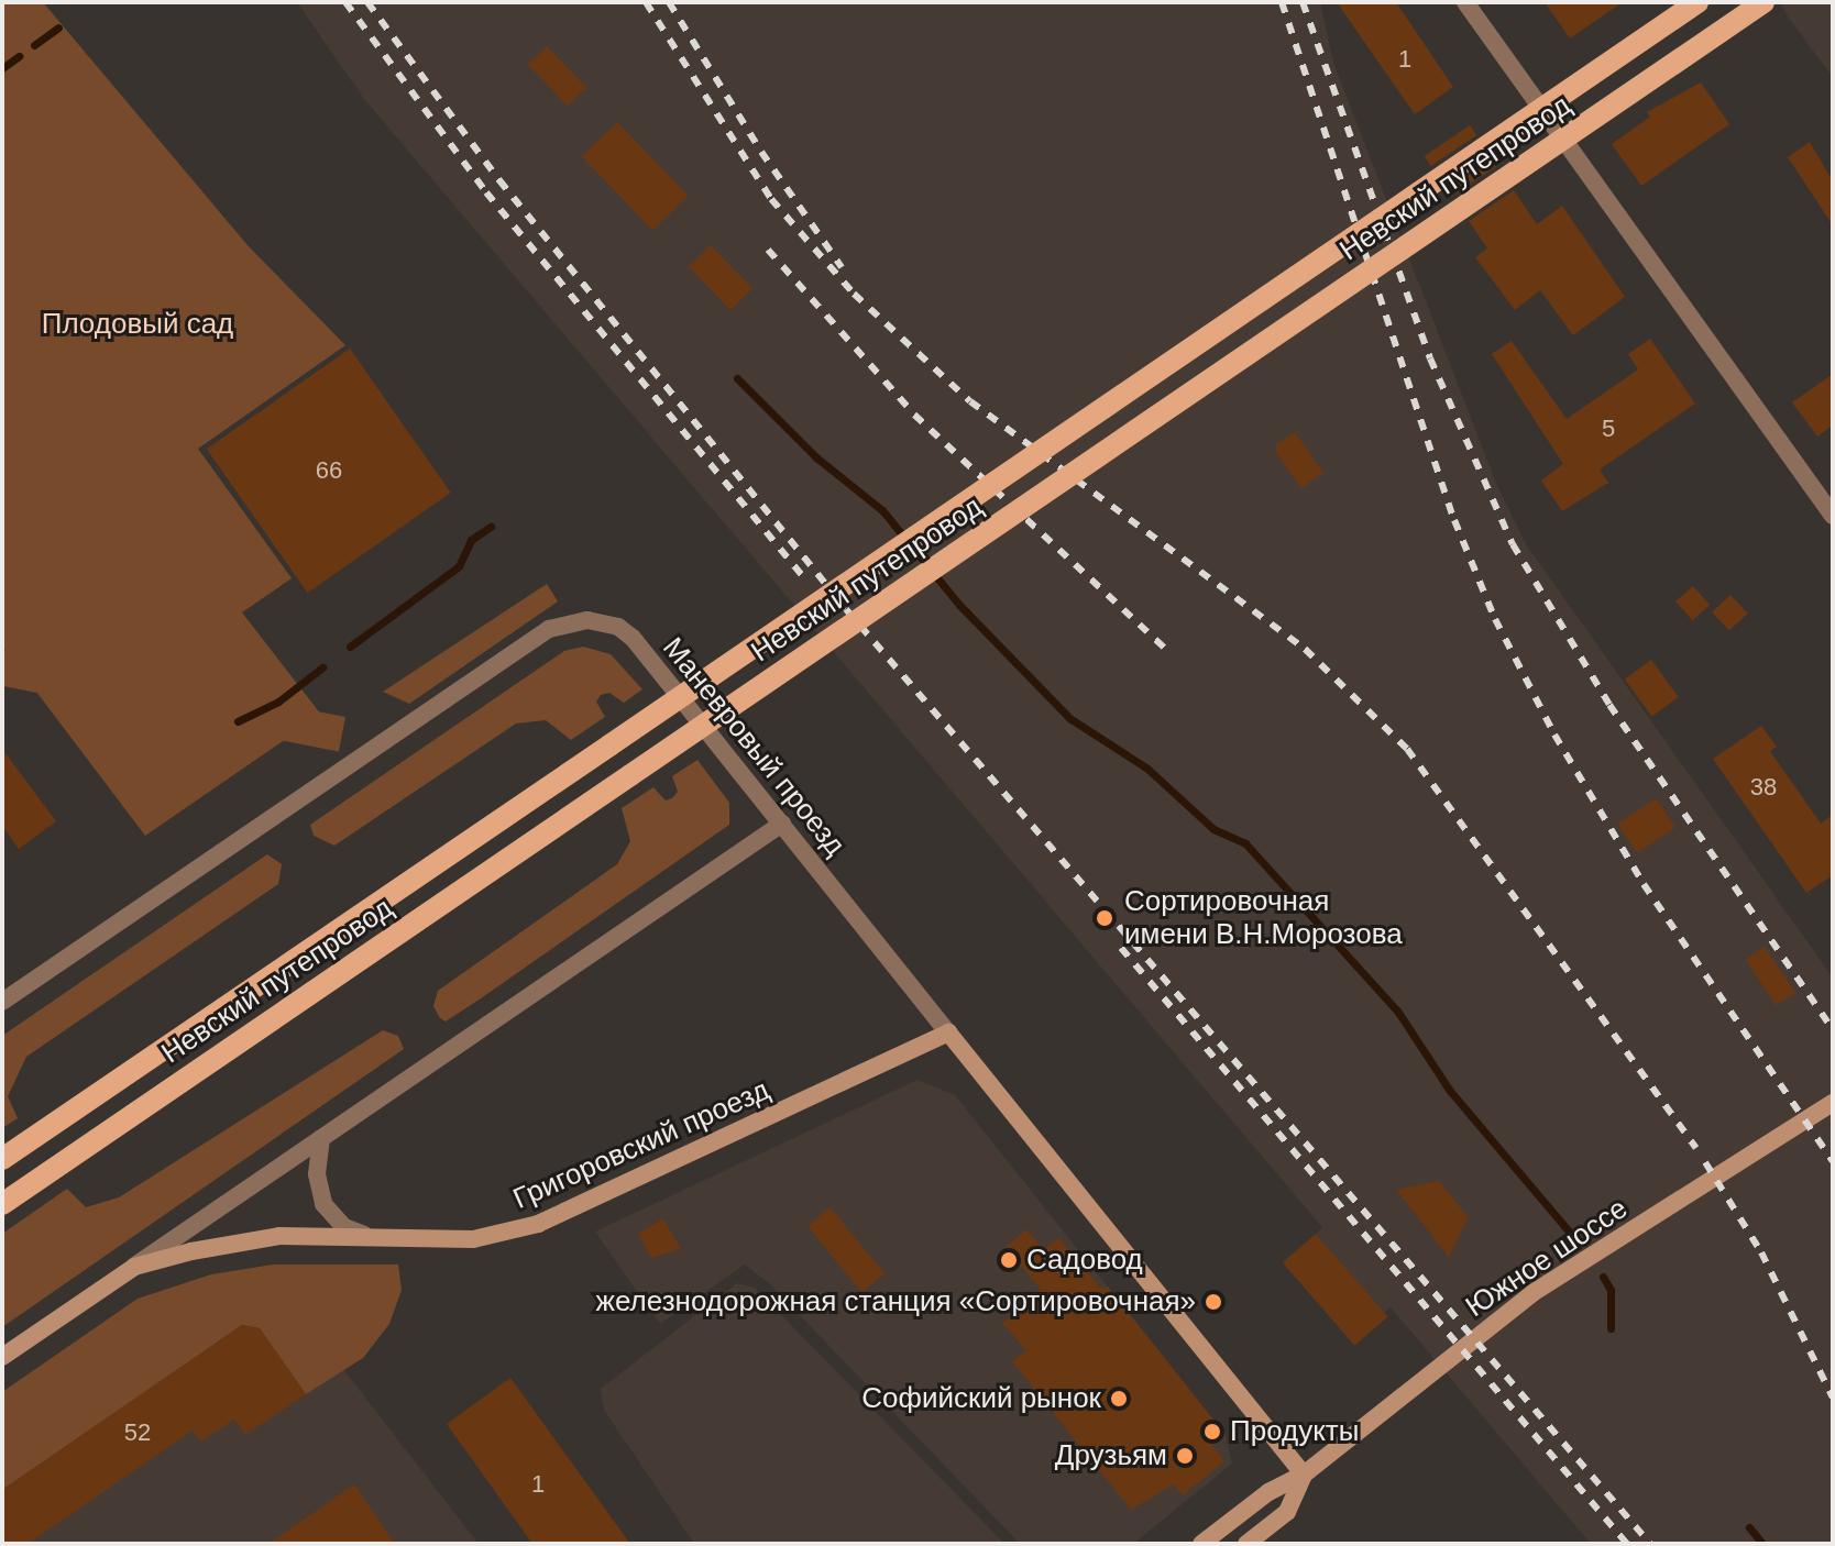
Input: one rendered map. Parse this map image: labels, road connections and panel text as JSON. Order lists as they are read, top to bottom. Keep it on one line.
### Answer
{"streets":{"main road":["Невский путепровод"],"street":["Маневровый проезд","Григоровский проезд","Южное шоссе"]},"crossings":[["Маневровый проезд","Григоровский проезд"],["Маневровый проезд","Южное шоссе"]],"parks":["Плодовый сад"],"places":["Сортировочная имени В.Н.Морозова","Садовод","железнодорожная станция «Сортировочная»","Софийский рынок","Продукты","Друзьям"],"house_numbers":["1","5","66","38","52","1"]}
